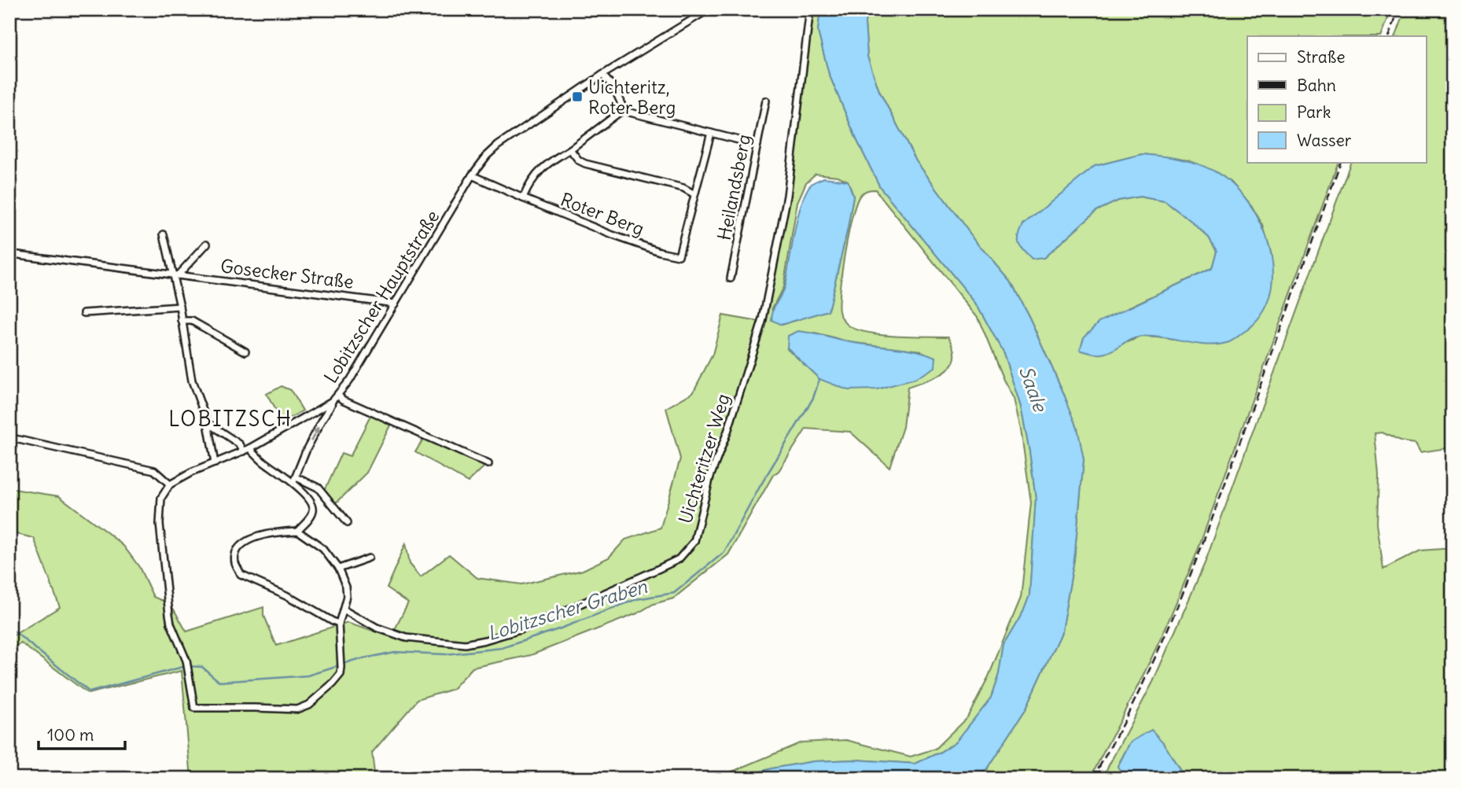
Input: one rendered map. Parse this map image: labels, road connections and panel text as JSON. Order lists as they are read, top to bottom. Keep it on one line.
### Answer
{"streets":{"street":["Heilandsberg","Roter Berg","Gosecker Straße","Lobitzscher Hauptstraße","Uichteritzer Weg"]},"crossings":[["Gosecker Straße","Lobitzscher Hauptstraße"]],"districts":["LOBITZSCH"],"water":["Saale","Lobitzscher Graben"],"places":{"transit":["Uichteritz, Roter Berg"]},"legend":["Straße","Bahn","Park","Wasser"],"scale_bar":"100 m"}
